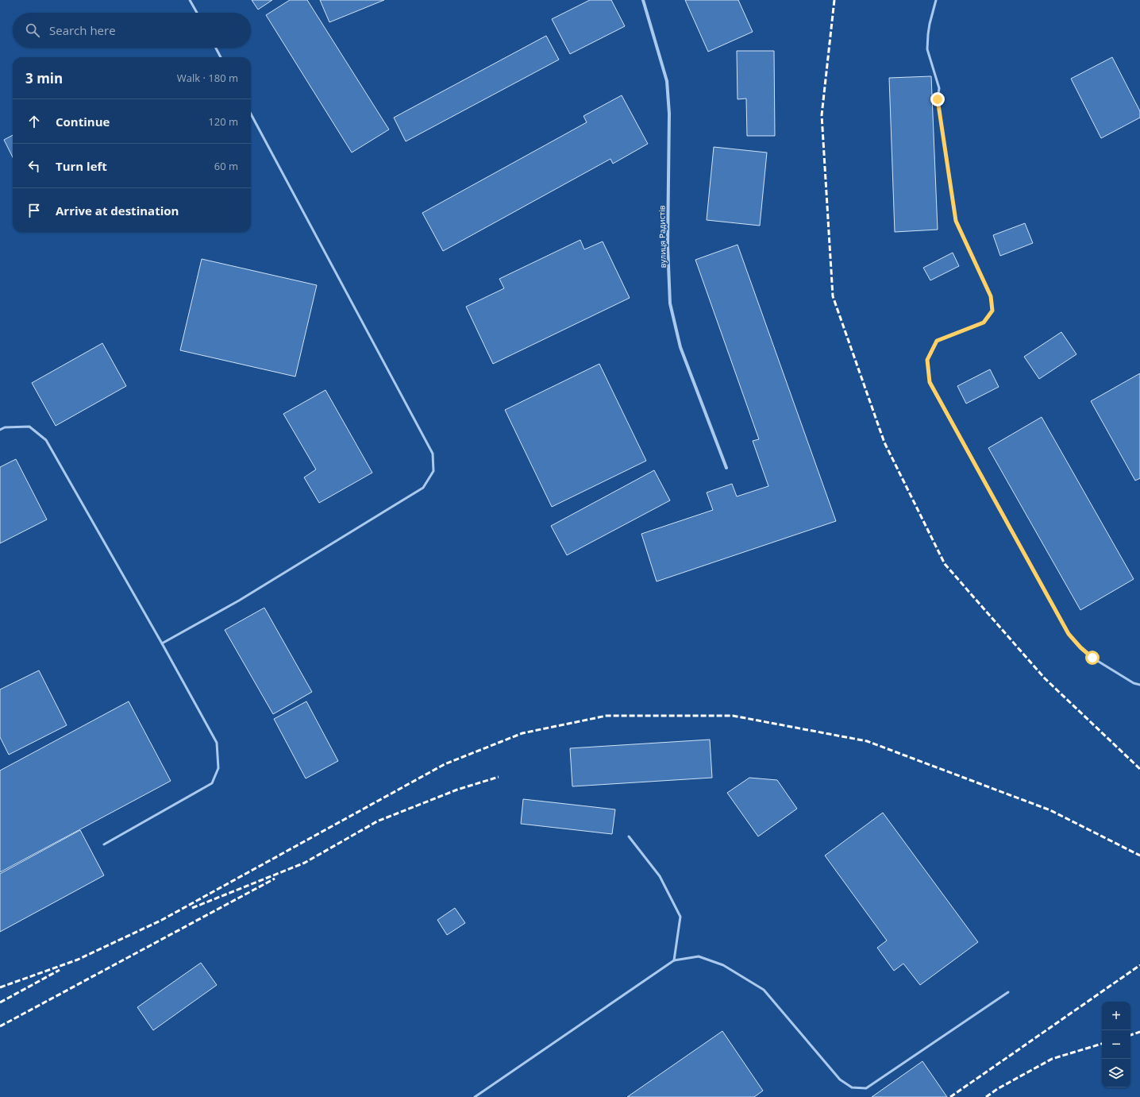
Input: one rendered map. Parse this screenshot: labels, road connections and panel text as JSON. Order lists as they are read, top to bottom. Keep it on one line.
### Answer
{"streets":{"street":["вулиця Радистів"]},"page":{"search":"Search here","heading":["3 min","Walk · 180 m"],"list":[["Continue","120 m"],["Turn left","60 m"],"Arrive at destination"],"map_buttons":["+","−"]}}
